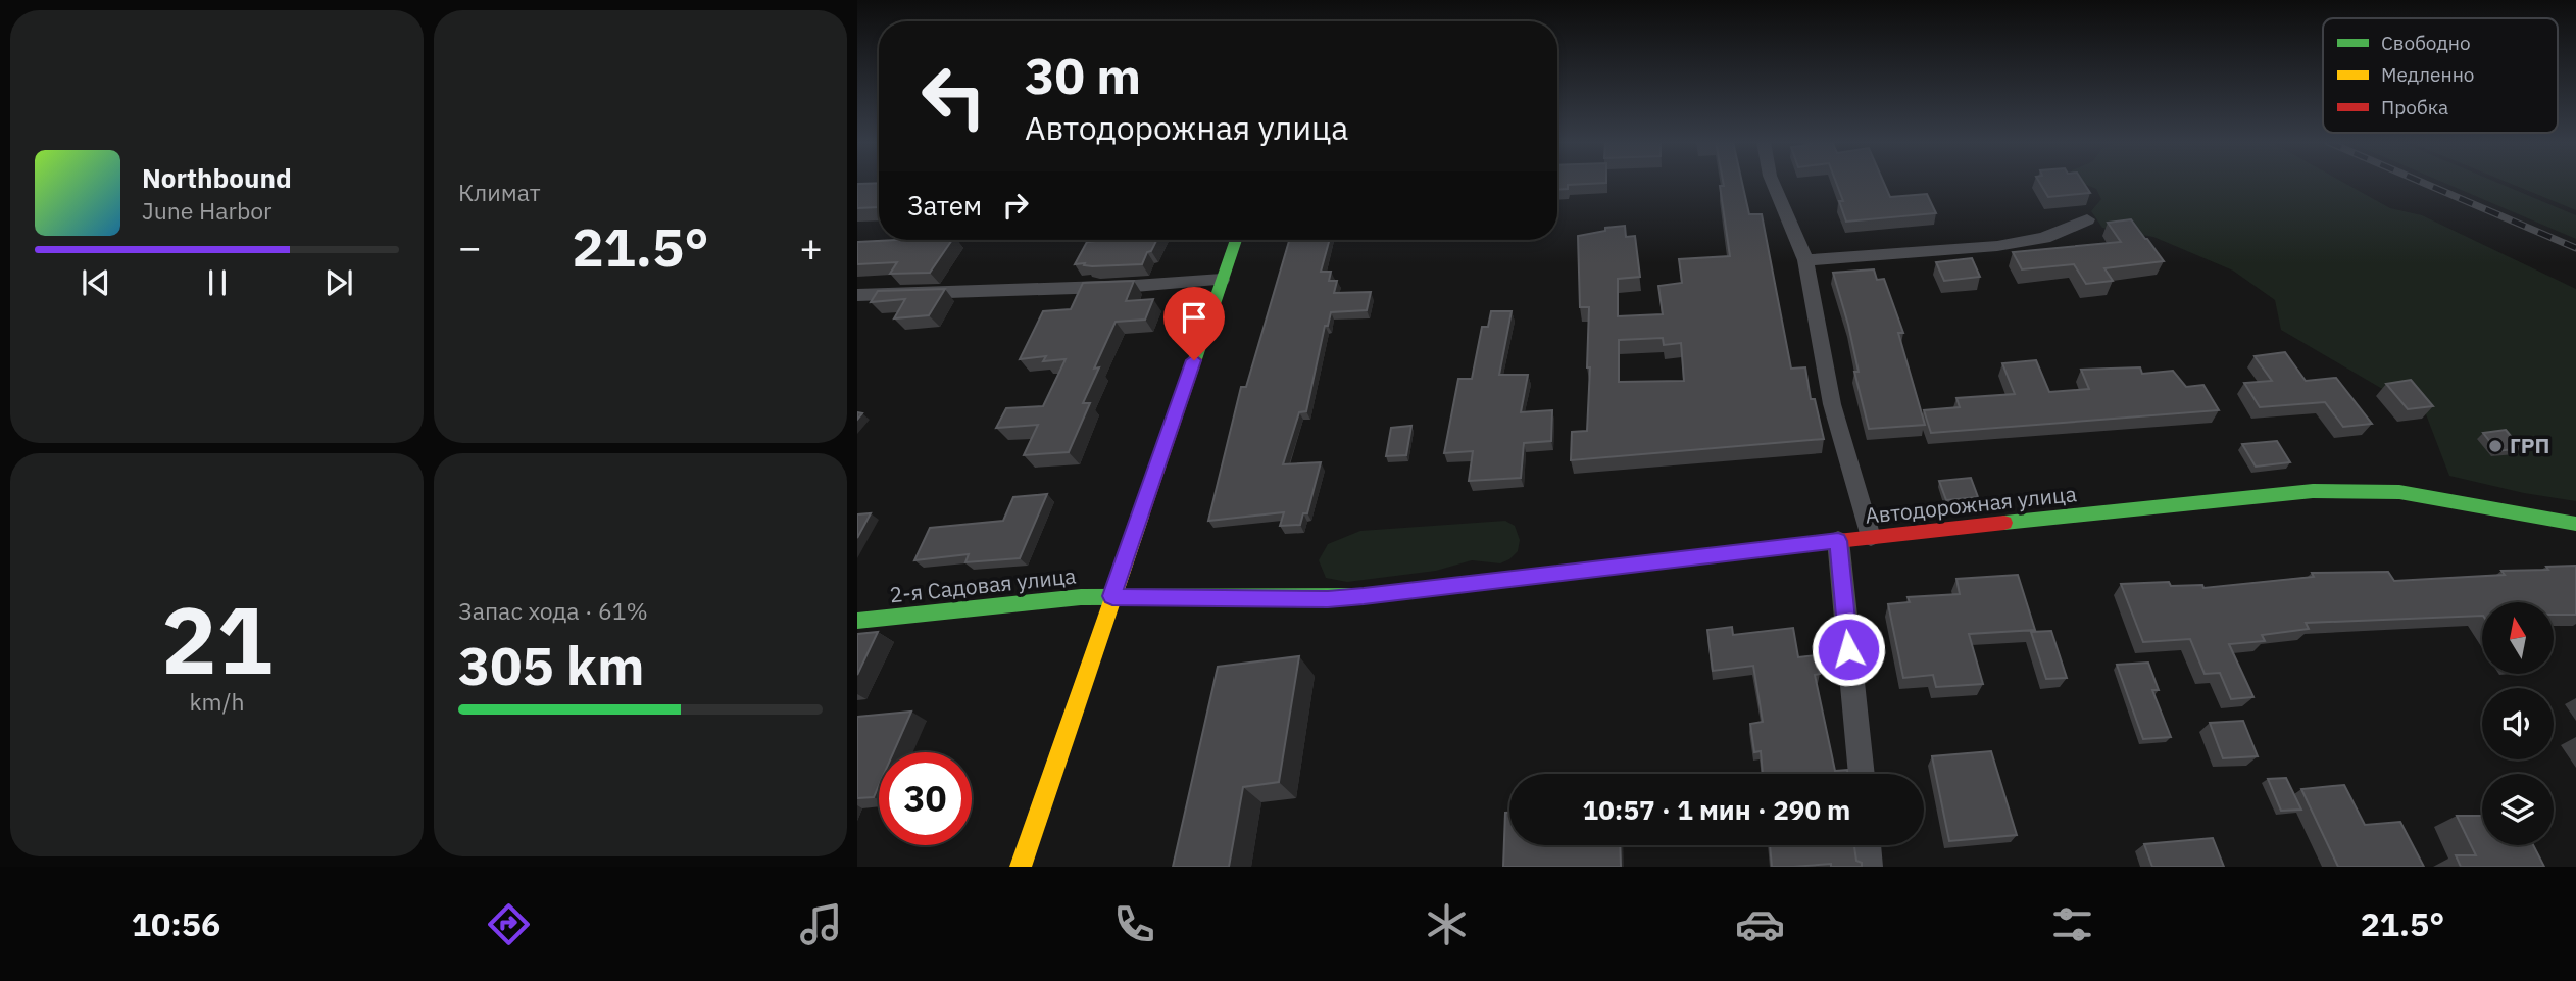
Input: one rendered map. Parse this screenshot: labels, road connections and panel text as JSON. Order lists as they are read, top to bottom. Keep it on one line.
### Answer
{"streets":{"street":["Автодорожная улица","2-я Садовая улица"]},"crossings":[["Автодорожная улица","2-я Садовая улица"]],"places":["ГРП"],"legend":["Свободно","Медленно","Пробка"],"north":"top","page":{"tile":["Климат",["21","km/h"],["Запас хода · 61%","305 km"]],"turn":["30 m","Автодорожная улица"],"song":["Northbound","June Harbor"],"then":"Затем","heat":["−","21.5°","+"],"limit":"30","trip":"10:57 · 1 мин · 290 m","tabs":["10:56","21.5°"]}}
